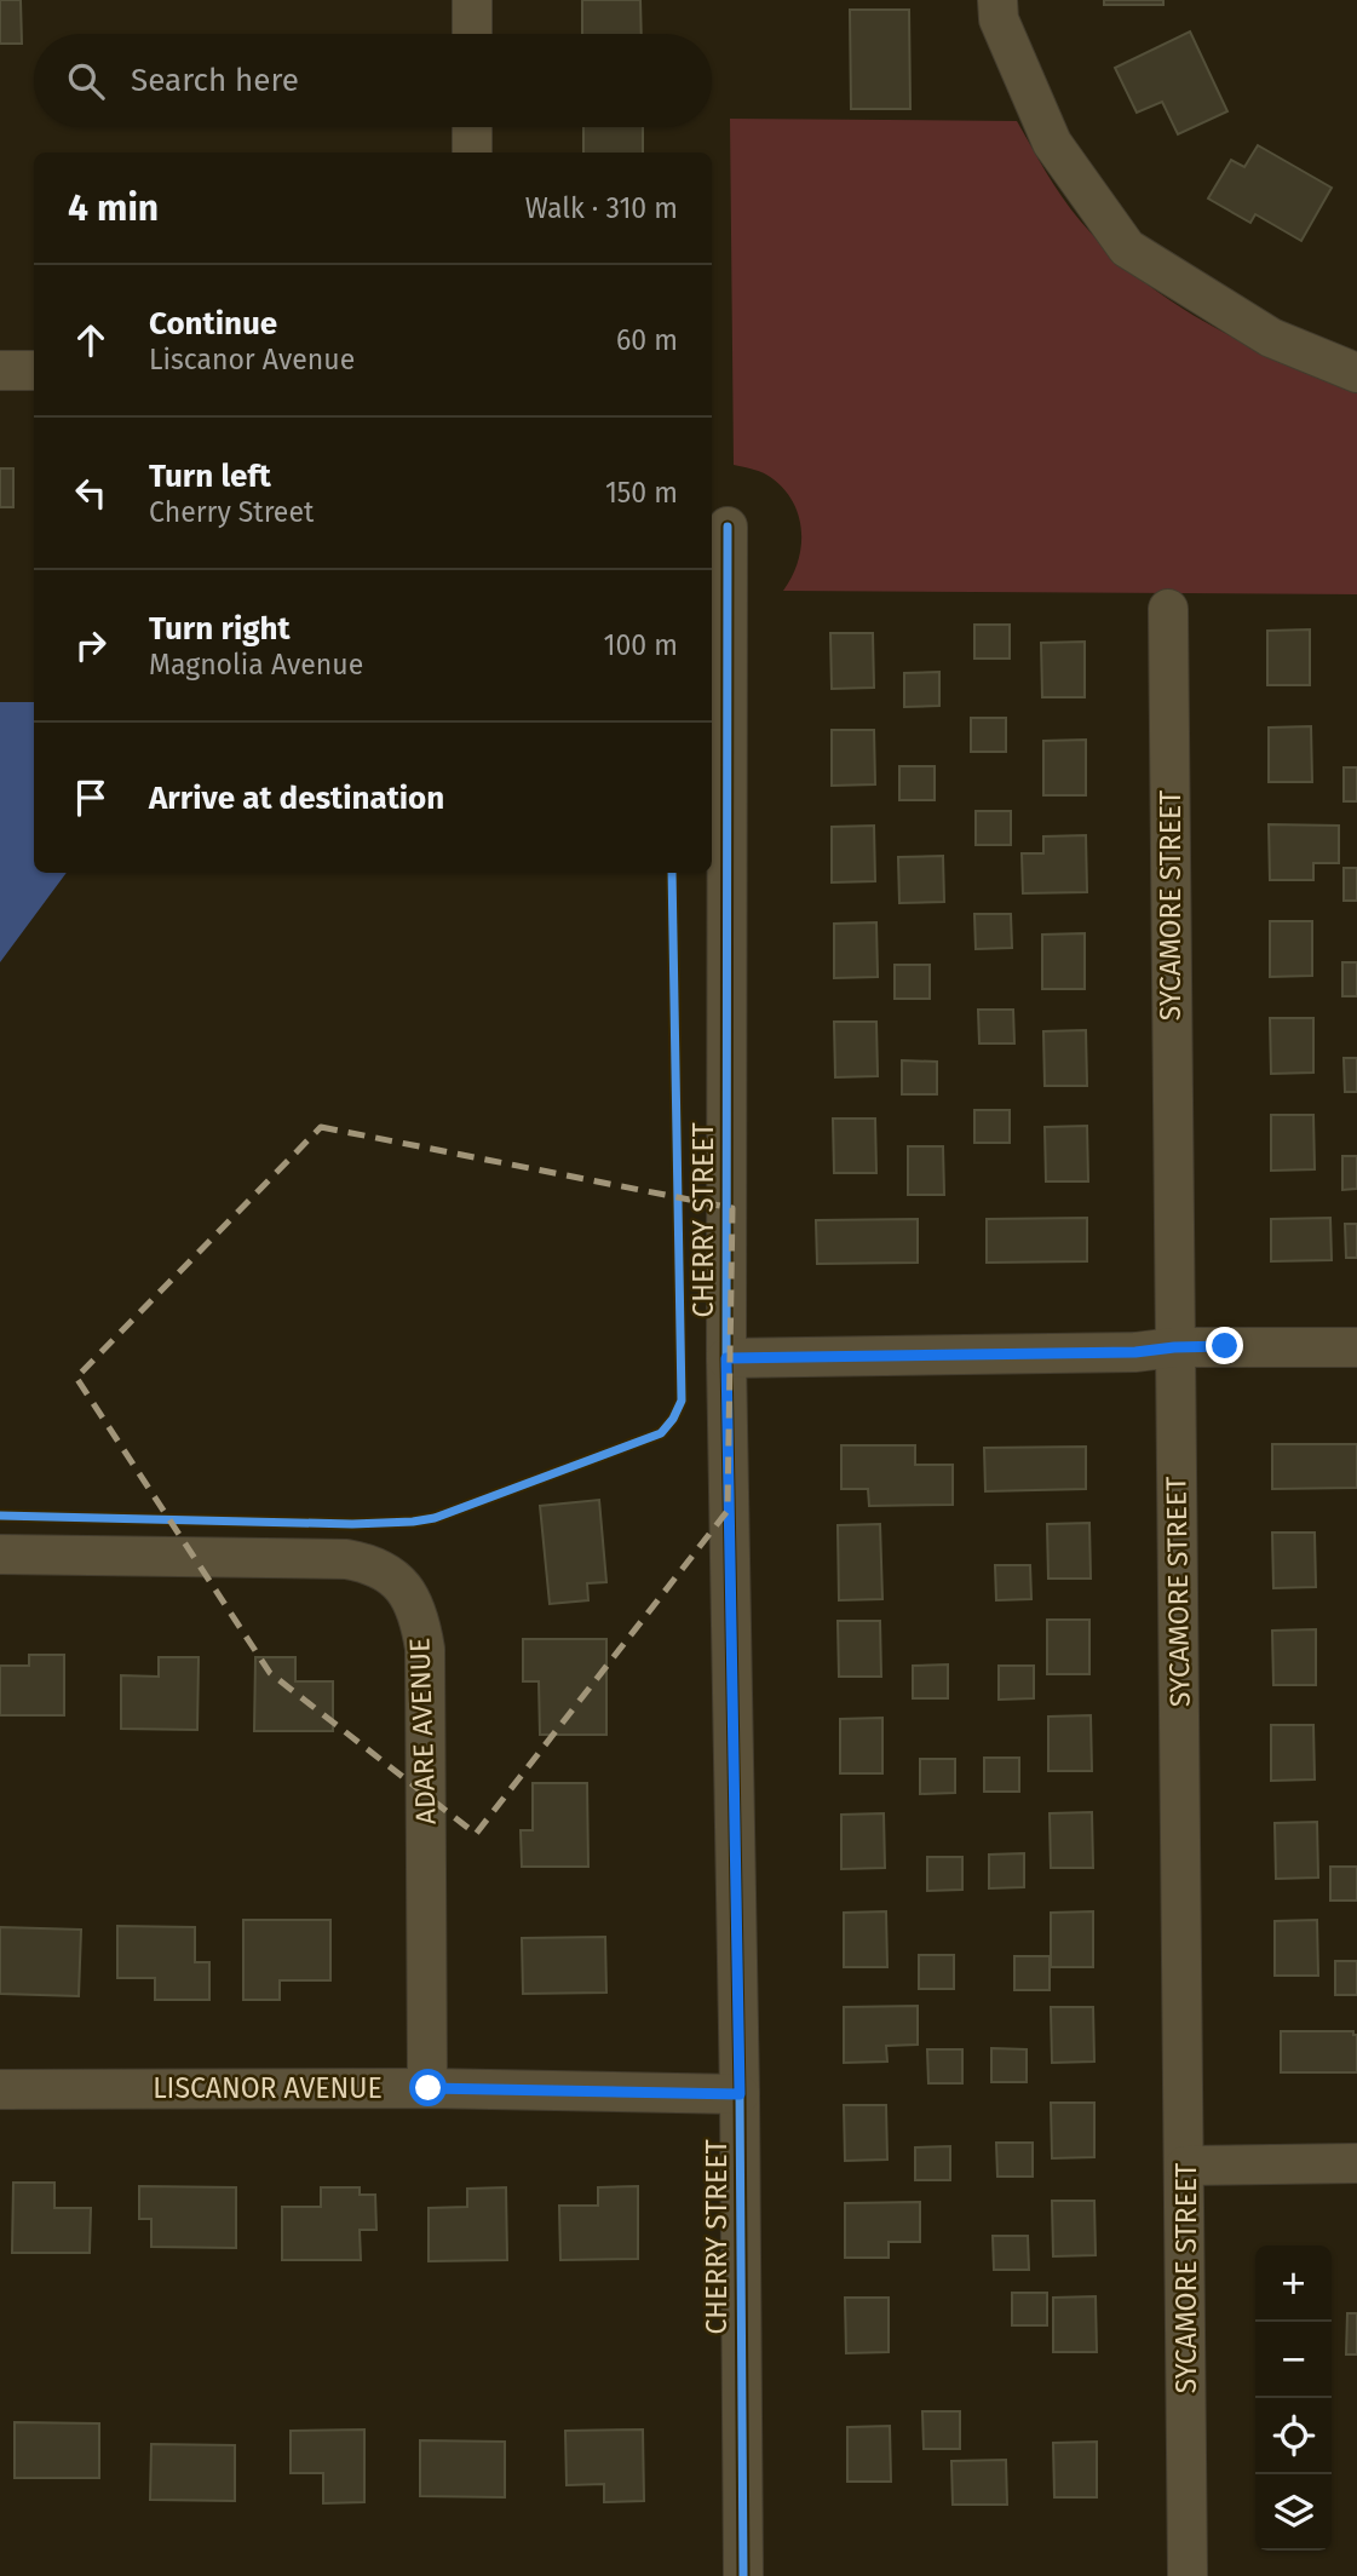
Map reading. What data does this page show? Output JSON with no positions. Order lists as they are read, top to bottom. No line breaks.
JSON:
{"streets":{"street":["SYCAMORE STREET","CHERRY STREET","ADARE AVENUE","LISCANOR AVENUE"]},"crossings":[["CHERRY STREET","LISCANOR AVENUE"],["ADARE AVENUE","LISCANOR AVENUE"]],"page":{"search":"Search here","heading":["4 min","Walk · 310 m"],"list":[["Continue","Liscanor Avenue","60 m"],["Turn left","Cherry Street","150 m"],["Turn right","Magnolia Avenue","100 m"],"Arrive at destination"],"map_buttons":["+","−"]}}
